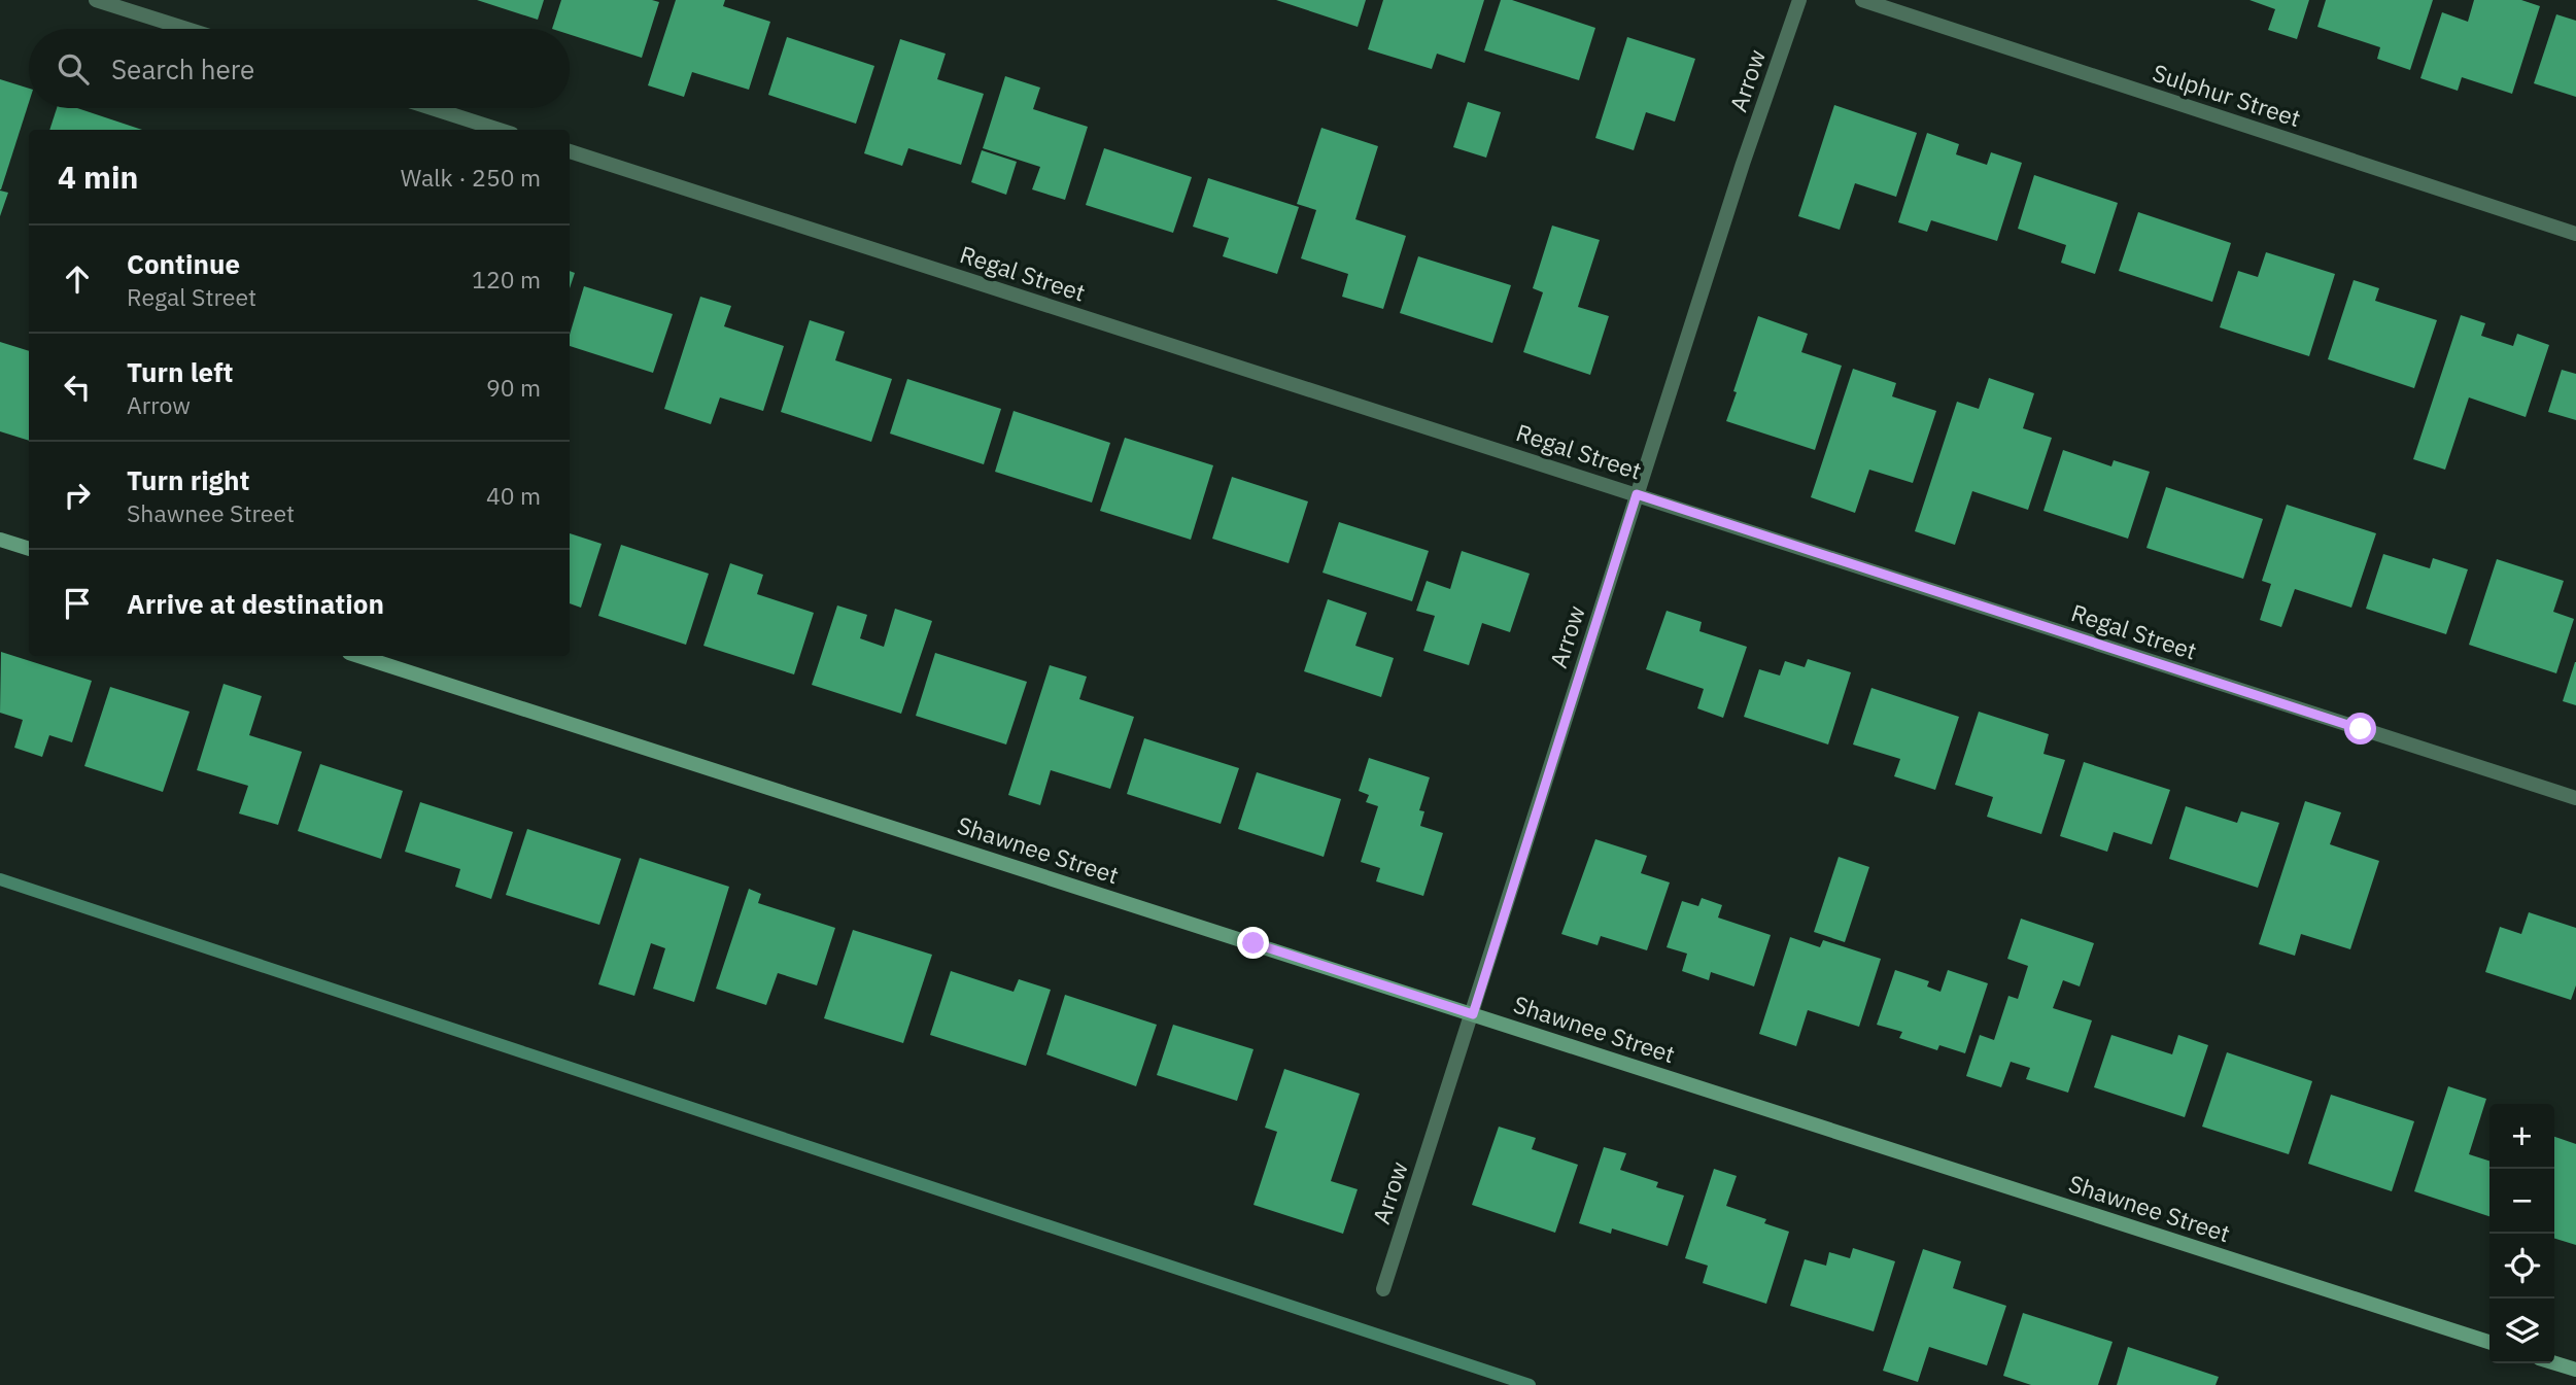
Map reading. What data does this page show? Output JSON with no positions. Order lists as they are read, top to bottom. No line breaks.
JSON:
{"streets":{"street":["Arrow","Sulphur Street","Regal Street","Shawnee Street"]},"crossings":[["Arrow","Regal Street"],["Arrow","Shawnee Street"]],"page":{"search":"Search here","heading":["4 min","Walk · 250 m"],"list":[["Continue","Regal Street","120 m"],["Turn left","Arrow","90 m"],["Turn right","Shawnee Street","40 m"],"Arrive at destination"],"map_buttons":["+","−"]}}
